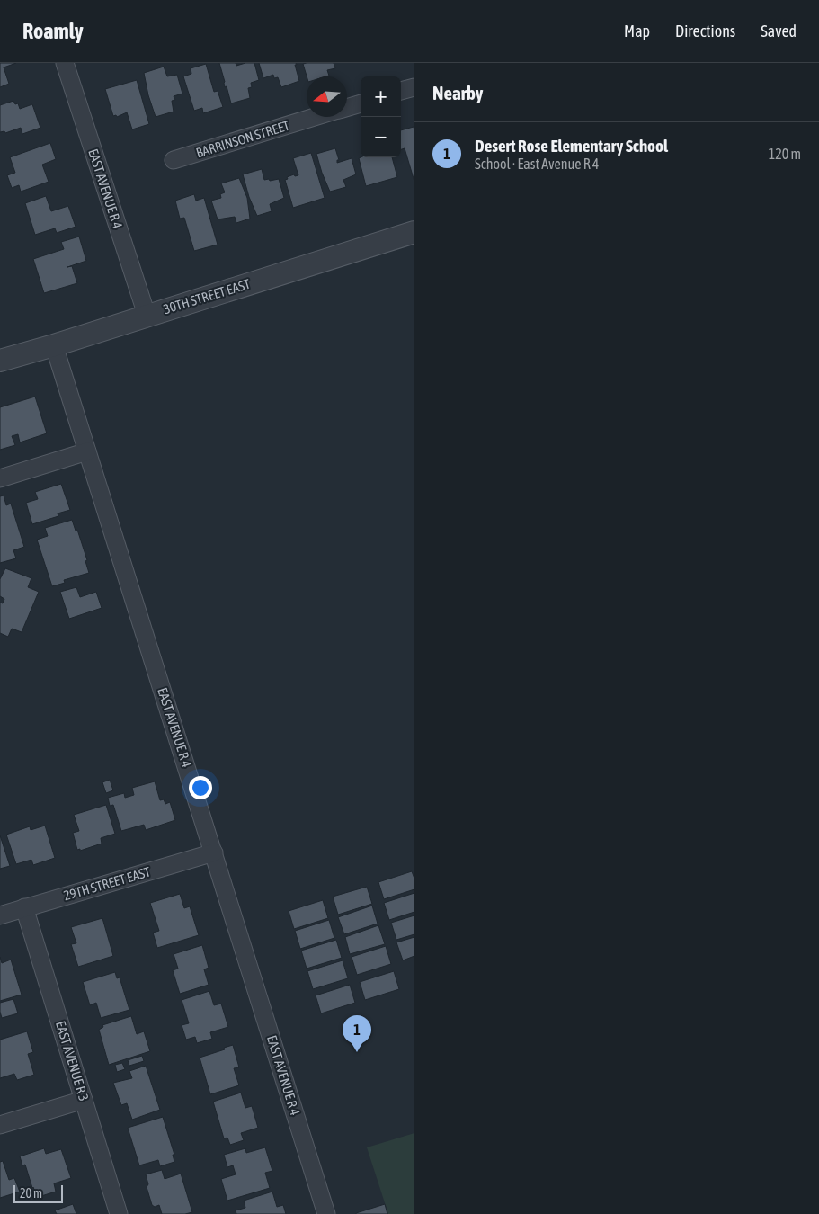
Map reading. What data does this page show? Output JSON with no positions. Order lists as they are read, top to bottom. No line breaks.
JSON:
{"streets":{"street":["BARRINSON STREET","EAST AVENUE R 4","30TH STREET EAST","29TH STREET EAST","EAST AVENUE R 3"]},"crossings":[["EAST AVENUE R 4","30TH STREET EAST"],["EAST AVENUE R 4","29TH STREET EAST"],["29TH STREET EAST","EAST AVENUE R 3"]],"scale_bar":"20 m","north":"left","page":{"header":"Roamly","nav":["Map","Directions","Saved"],"heading":"Nearby","map_buttons":["+","−"],"list":[{"mark":"1","name":"Desert Rose Elementary School","note":"School · East Avenue R 4","value":"120 m"}],"pins":"1","scale":"20 m"}}
